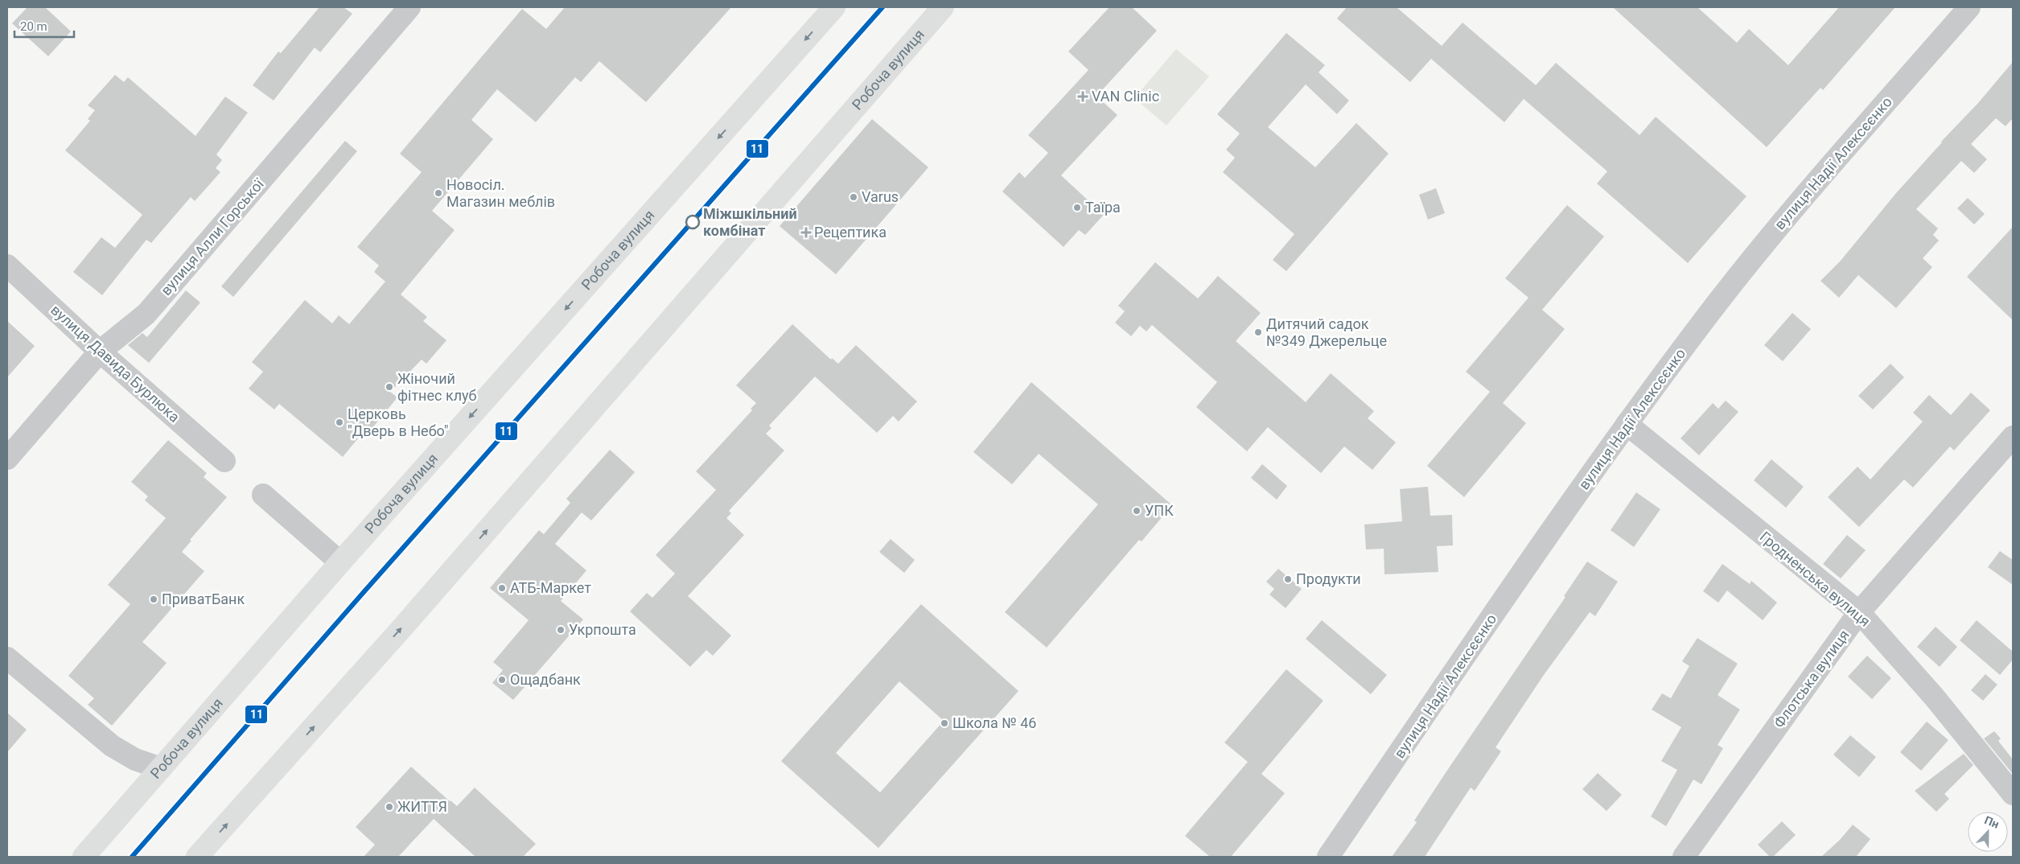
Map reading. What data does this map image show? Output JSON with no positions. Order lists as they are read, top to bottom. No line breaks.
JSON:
{"streets":{"main road":["Робоча вулиця"],"street":["вулиця Надії Алексєєнко","вулиця Алли Горської","вулиця Давида Бурлюка","Гродненська вулиця","Флотська вулиця"]},"crossings":[["вулиця Надії Алексєєнко","Гродненська вулиця"],["вулиця Алли Горської","вулиця Давида Бурлюка"],["Гродненська вулиця","Флотська вулиця"]],"places":{"health":["VAN Clinic","Рецептика"],"other":["Новосіл. Магазин меблів","Varus","Таїра","Міжшкільний комбінат","Дитячий садок №349 Джерельце","Жіночий фітнес клуб","Церковь \"Дверь в Небо\"","УПК","Продукти","АТБ-Маркет","ПриватБанк","Укрпошта","Ощадбанк","Школа № 46","ЖИТТЯ"]},"lines":["transit line 11"],"scale_bar":"20 m","north":"top"}
